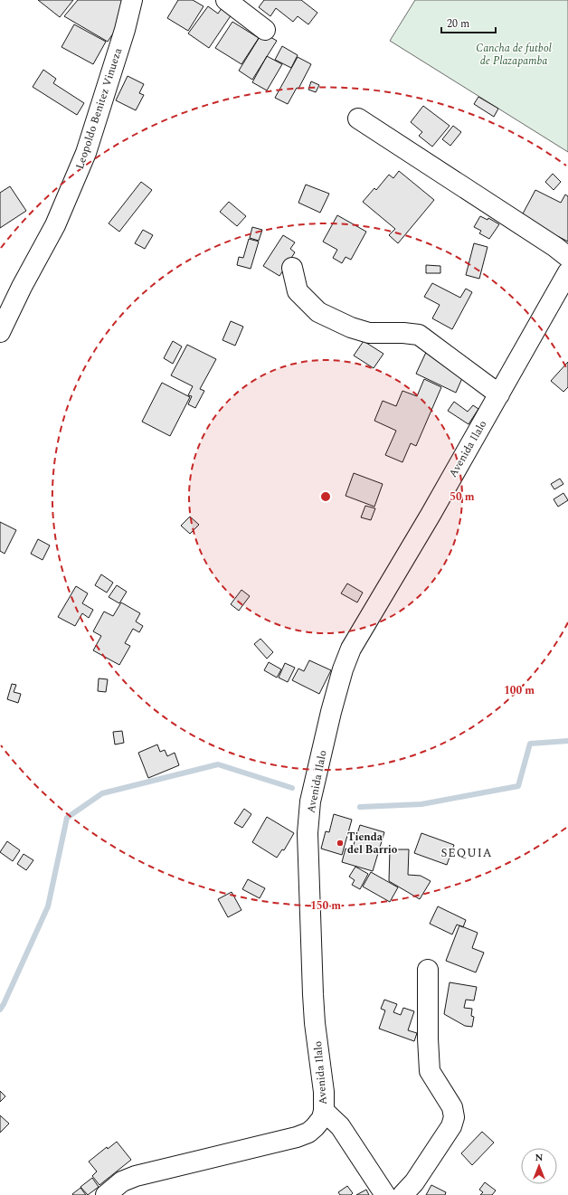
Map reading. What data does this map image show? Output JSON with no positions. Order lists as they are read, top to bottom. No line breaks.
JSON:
{"streets":{"street":["Leopoldo Benitez Vinueza","Avenida Ilalo"]},"districts":["SEQUIA"],"parks":["Cancha de futbol de Plazapamba"],"places":["Tienda del Barrio"],"scale_bar":"20 m","north":"top","rings":["50 m","100 m","150 m"]}
